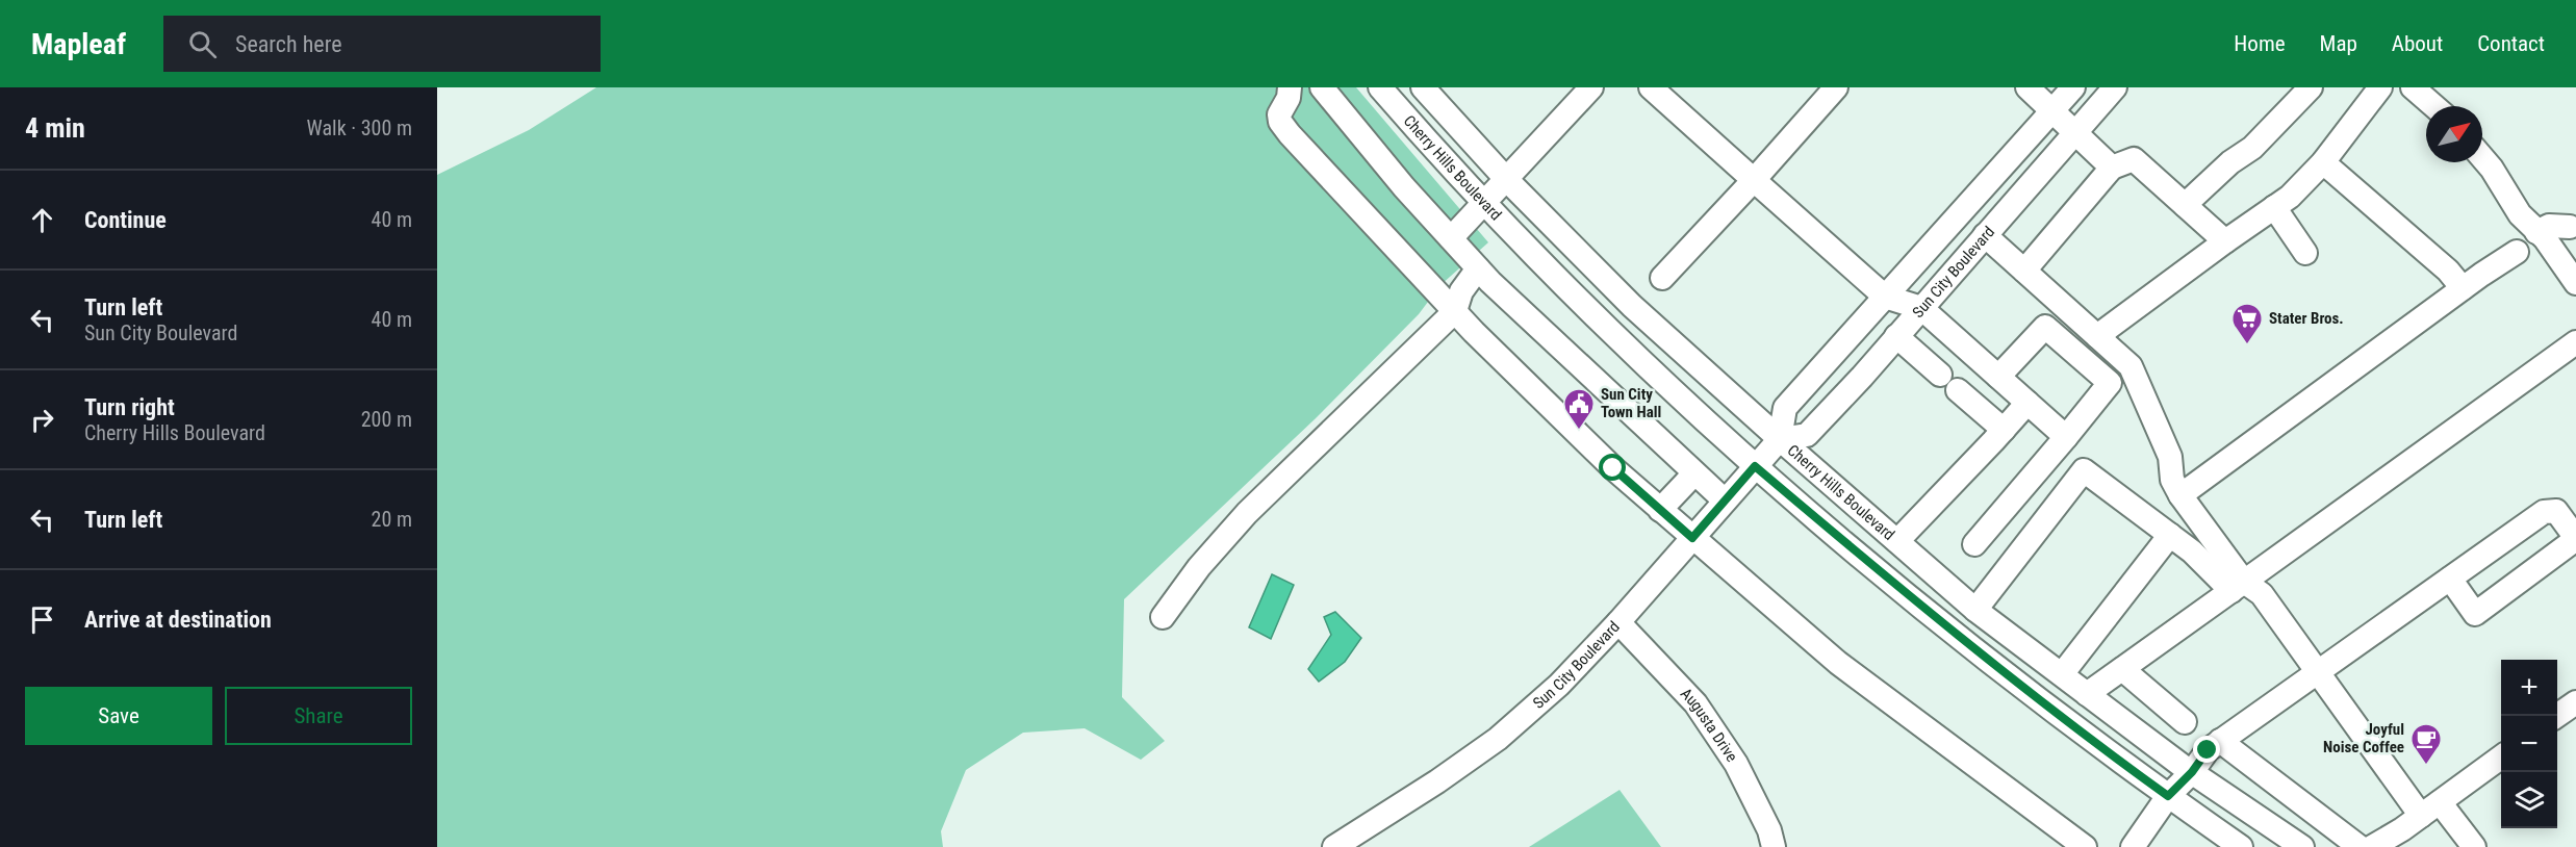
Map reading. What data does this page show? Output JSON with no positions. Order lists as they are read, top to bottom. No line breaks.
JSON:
{"streets":{"street":["Cherry Hills Boulevard","Sun City Boulevard","Augusta Drive"]},"crossings":[["Cherry Hills Boulevard","Sun City Boulevard"],["Sun City Boulevard","Augusta Drive"]],"places":{"supermarket":["Stater Bros."],"public building":["Sun City Town Hall"],"cafe":["Joyful Noise Coffee"]},"north":"top right","page":{"header":"Mapleaf","search":"Search here","nav":["Home","Map","About","Contact"],"heading":["4 min","Walk · 300 m"],"list":[["Continue","40 m"],["Turn left","Sun City Boulevard","40 m"],["Turn right","Cherry Hills Boulevard","200 m"],["Turn left","20 m"],"Arrive at destination"],"map_buttons":["+","−"],"buttons":["Save","Share"]}}
